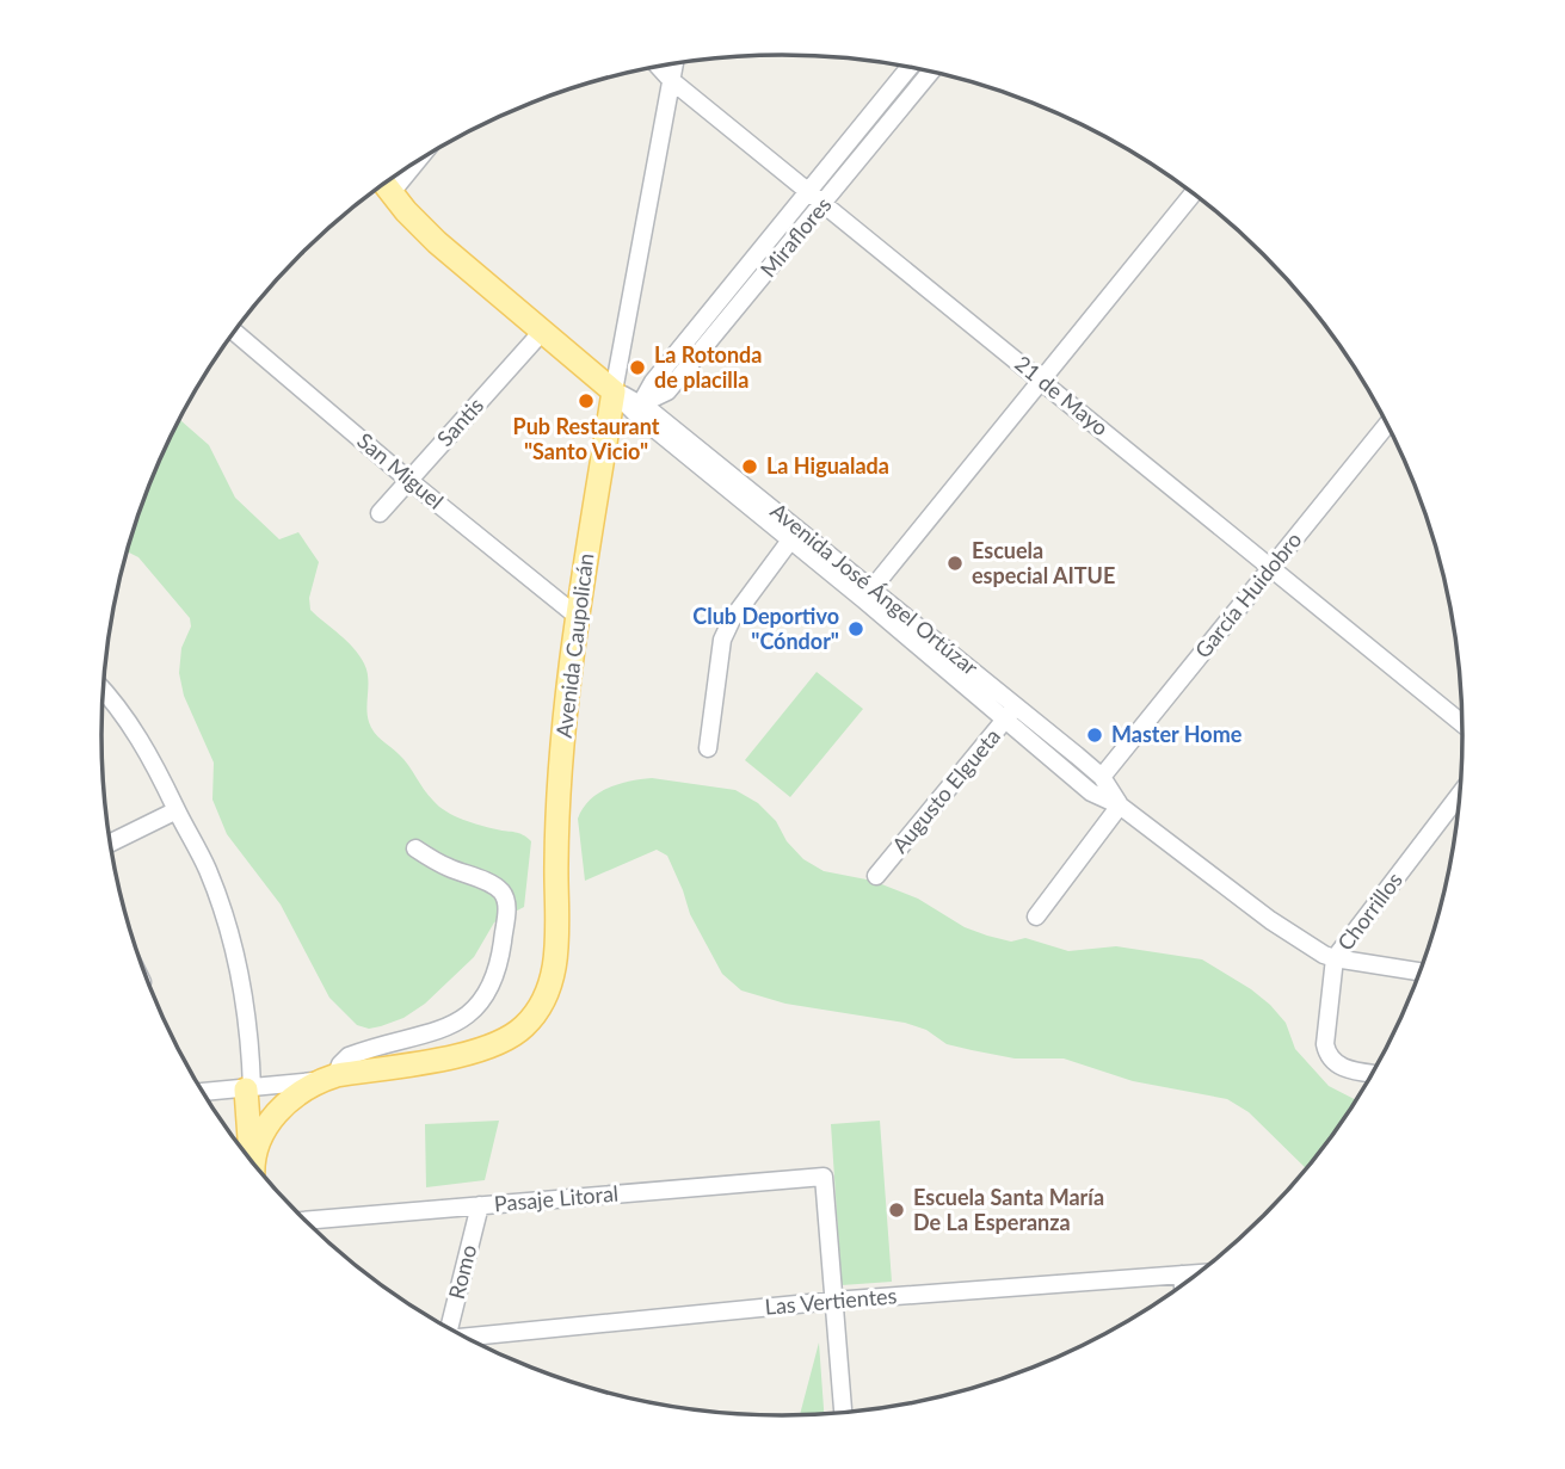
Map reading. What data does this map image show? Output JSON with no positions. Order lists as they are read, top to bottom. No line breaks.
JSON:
{"streets":{"main road":["Avenida José Ángel Ortúzar","Avenida Caupolicán"],"street":["Miraflores","21 de Mayo","Santis","San Miguel","García Huidobro","Augusto Elgueta","Chorrillos","Pasaje Litoral","Romo","Las Vertientes"]},"crossings":[["Miraflores","21 de Mayo"],["Miraflores","Avenida José Ángel Ortúzar"],["21 de Mayo","García Huidobro"],["21 de Mayo","Avenida Caupolicán"],["Santis","San Miguel"],["Santis","Avenida José Ángel Ortúzar"],["San Miguel","Avenida Caupolicán"],["Avenida José Ángel Ortúzar","García Huidobro"],["Avenida José Ángel Ortúzar","Avenida Caupolicán"],["Avenida José Ángel Ortúzar","Augusto Elgueta"],["Avenida José Ángel Ortúzar","Chorrillos"],["Pasaje Litoral","Romo"],["Pasaje Litoral","Las Vertientes"]],"places":["La Rotonda de placilla","Pub Restaurant \"Santo Vicio\"","La Higualada","Escuela especial AITUE","Club Deportivo \"Cóndor\"","Master Home","Escuela Santa María De La Esperanza"]}
